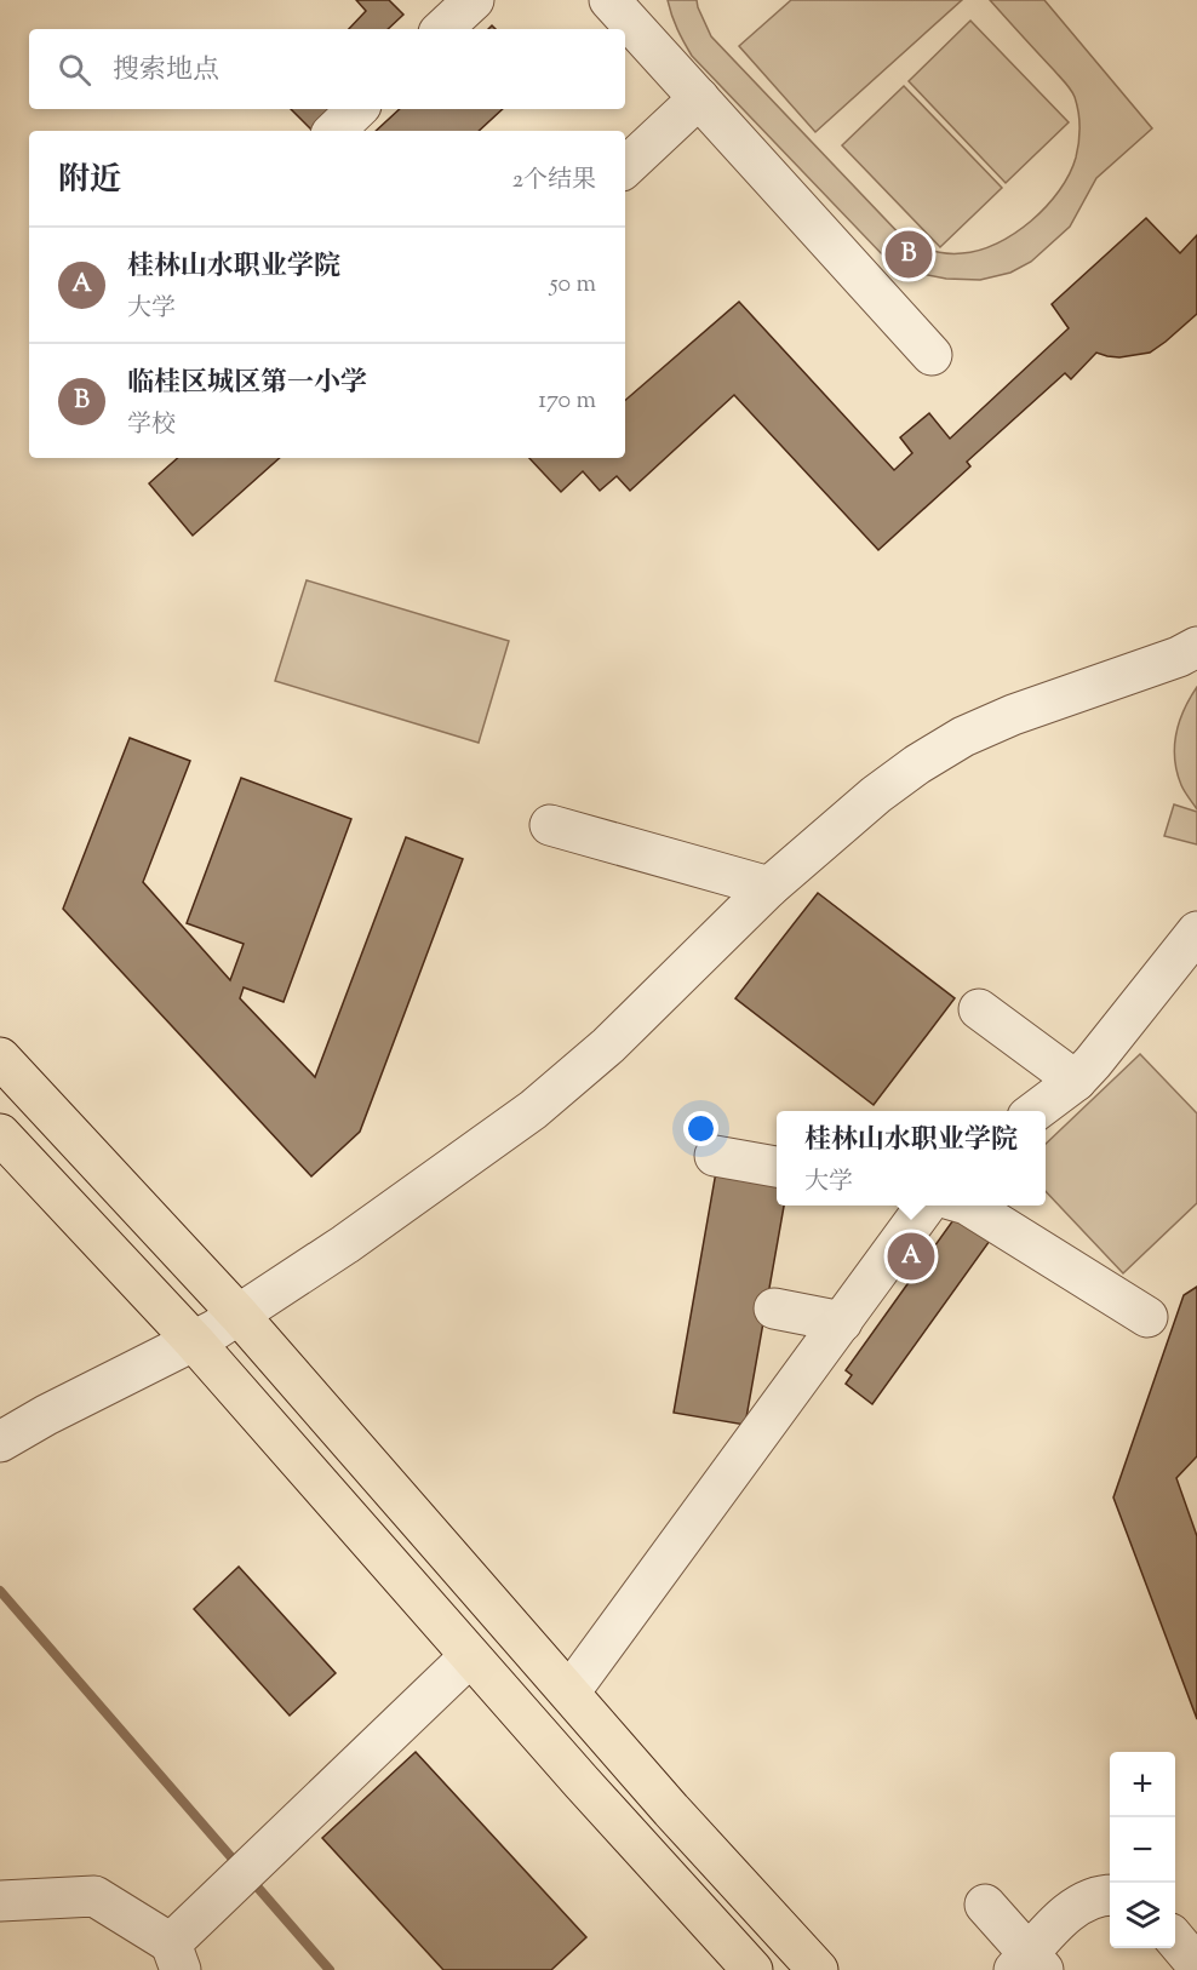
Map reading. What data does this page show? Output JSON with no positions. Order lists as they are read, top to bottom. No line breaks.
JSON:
{"page":{"search":"搜索地点","heading":["附近","2个结果"],"list":[{"mark":"A","name":"桂林山水职业学院","note":"大学","value":"50 m"},{"mark":"B","name":"临桂区城区第一小学","note":"学校","value":"170 m"}],"pins":["B","A"],"popup":["桂林山水职业学院","大学"],"map_buttons":["+","−"]}}
